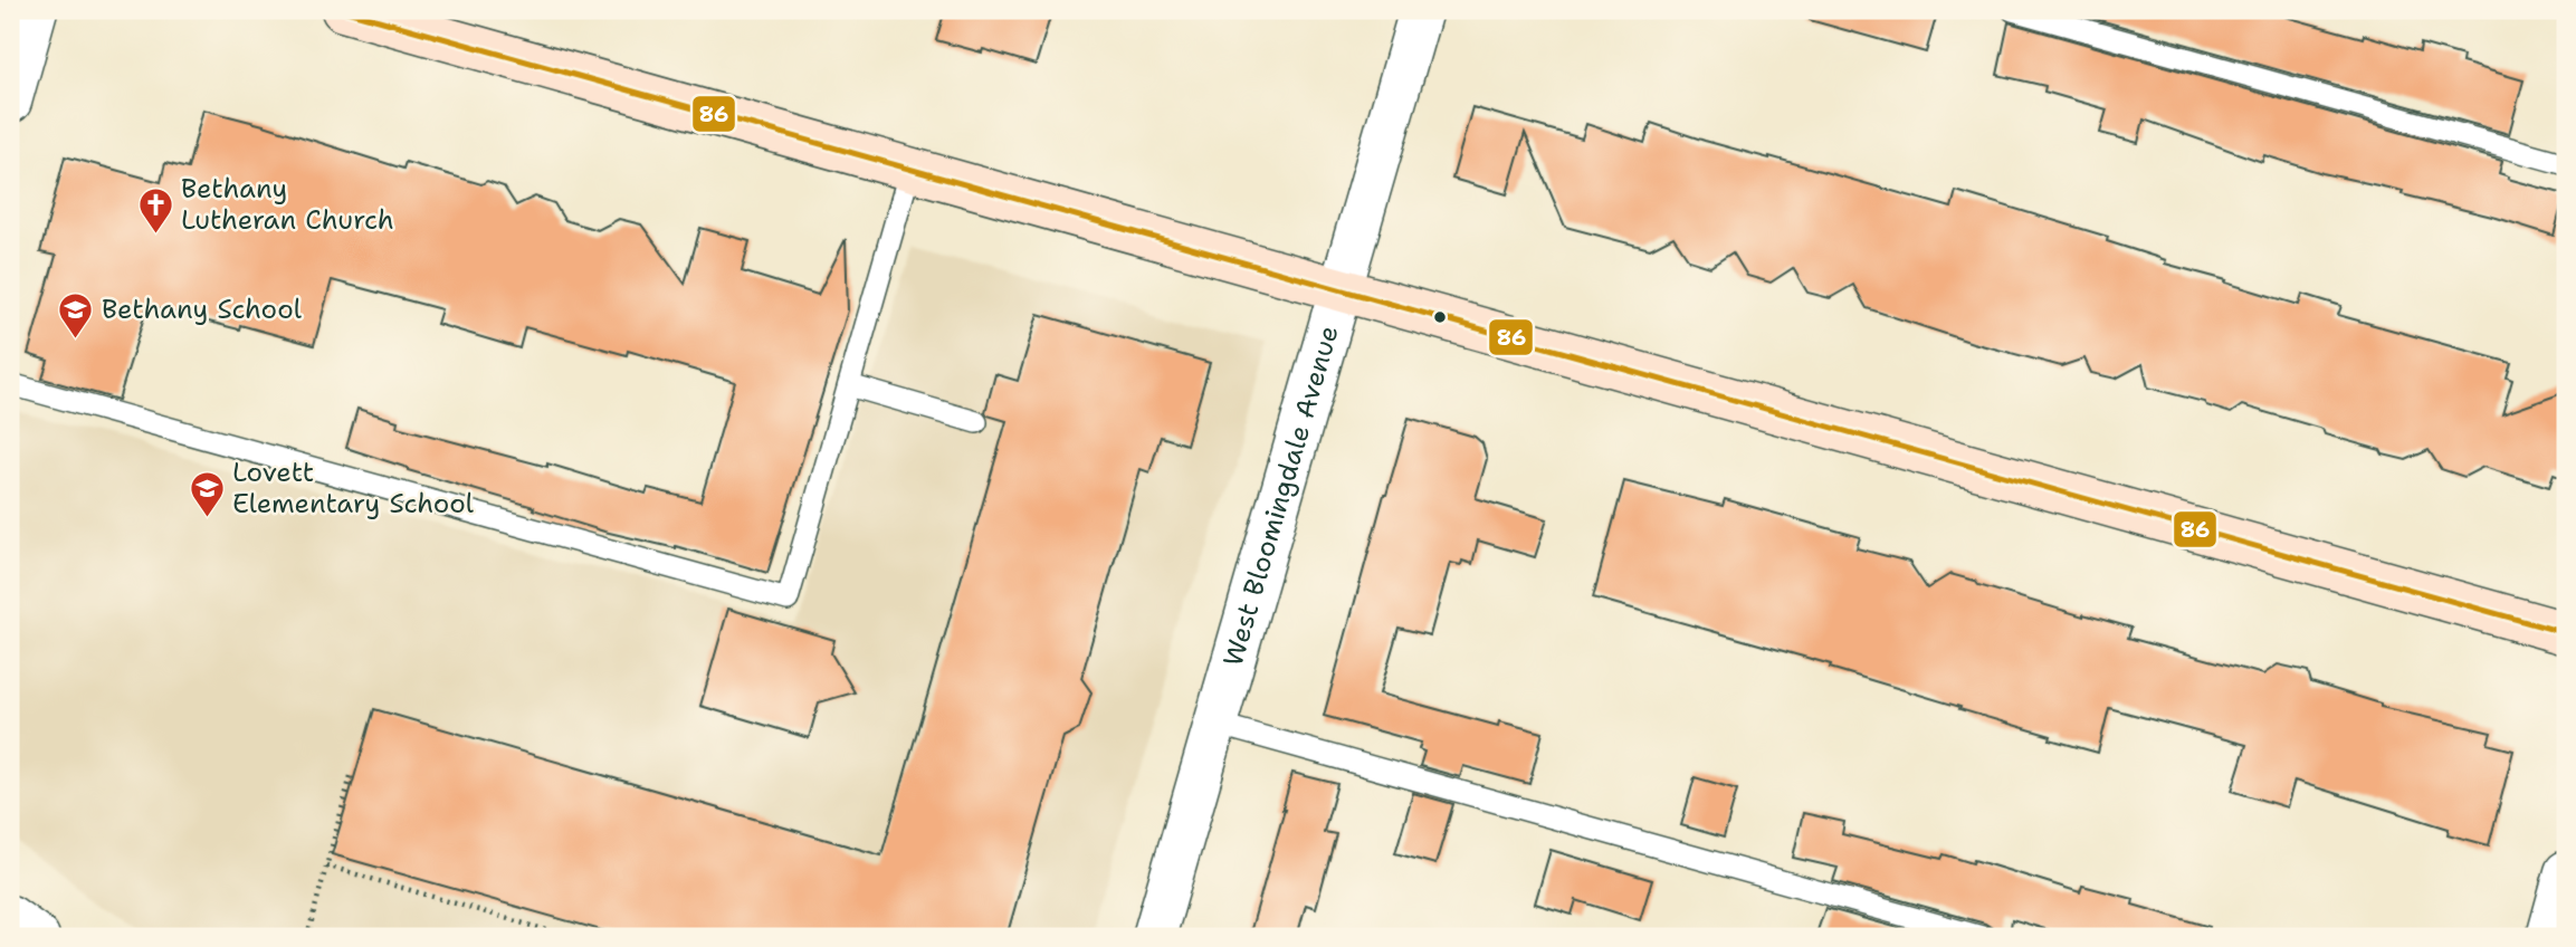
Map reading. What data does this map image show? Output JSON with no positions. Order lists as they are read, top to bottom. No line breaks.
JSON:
{"streets":{"street":["West Bloomingdale Avenue"]},"places":{"church":["Bethany Lutheran Church"],"school or university":["Bethany School","Lovett Elementary School"]},"lines":["transit line 86"]}
